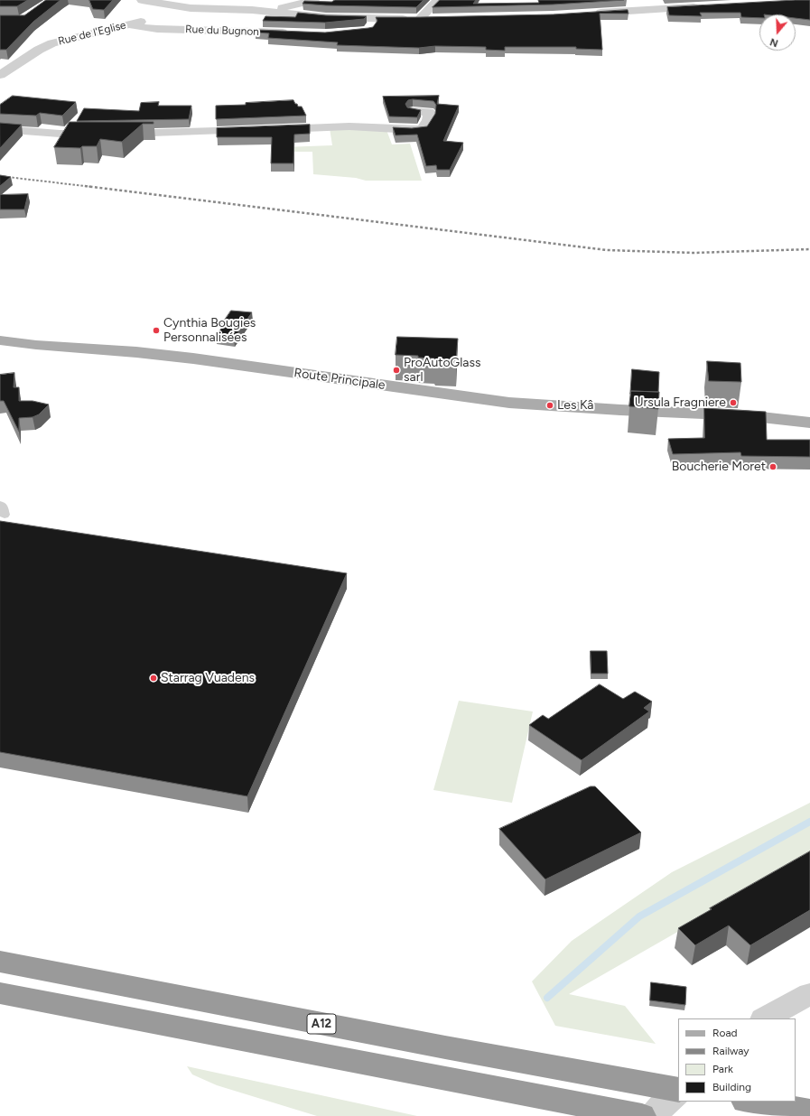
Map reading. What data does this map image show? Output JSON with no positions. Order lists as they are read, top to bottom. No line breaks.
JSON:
{"streets":{"highway":["A12"],"main road":["Route Principale"],"street":["Rue du Bugnon","Rue de l'Eglise"]},"crossings":[["Rue du Bugnon","Rue de l'Eglise"]],"places":["Cynthia Bougies Personnalisées","ProAutoGlass sarl","Ursula Fragniere","Les Kâ","Boucherie Moret","Starrag Vuadens"],"legend":["Road","Railway","Park","Building"],"north":"bottom"}
